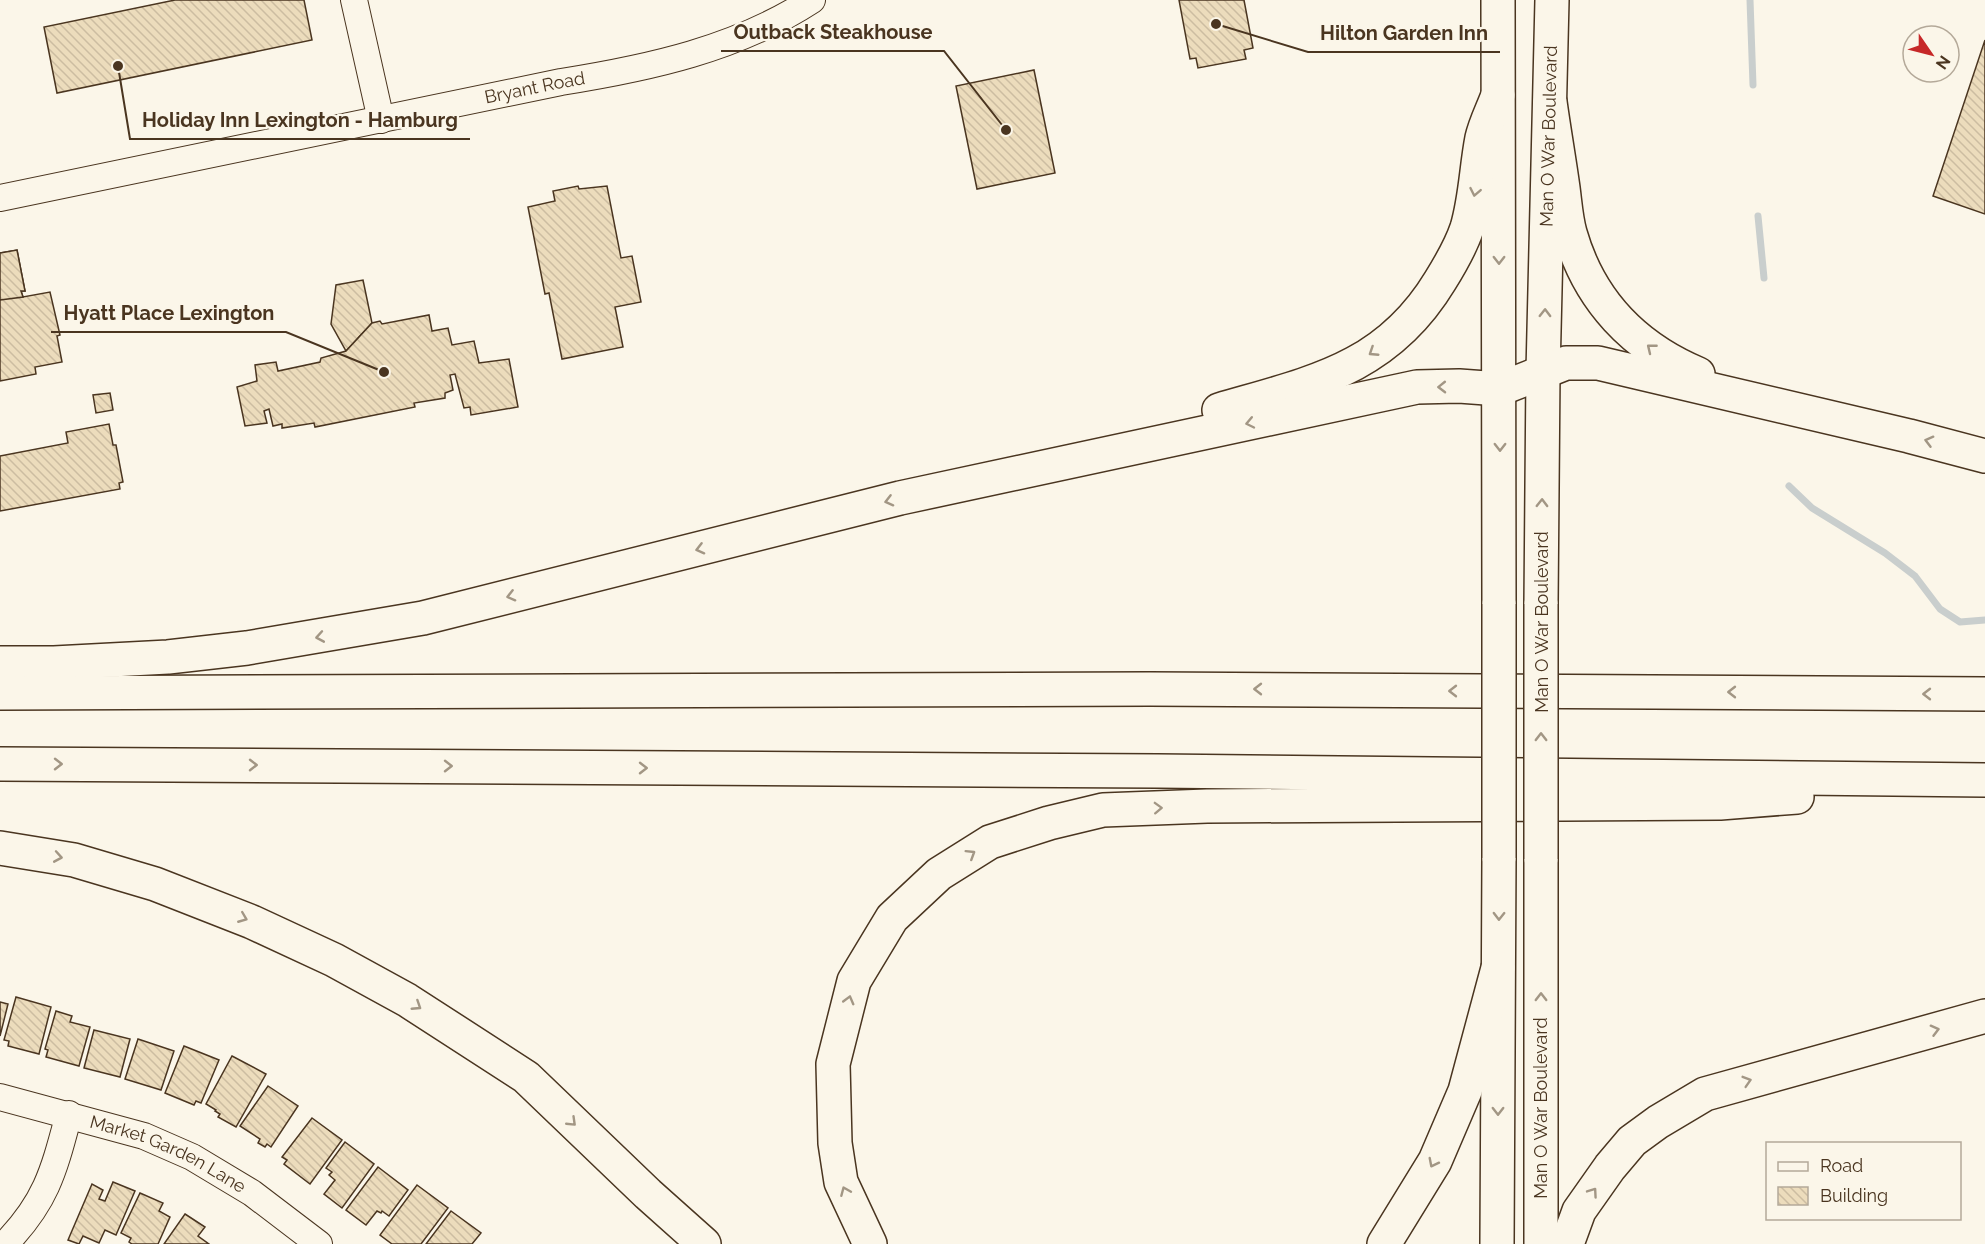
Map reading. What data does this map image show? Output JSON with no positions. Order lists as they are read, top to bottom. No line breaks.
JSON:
{"streets":{"main road":["Man O War Boulevard"],"street":["Bryant Road","Market Garden Lane"]},"places":["Hilton Garden Inn","Holiday Inn Lexington - Hamburg","Outback Steakhouse","Hyatt Place Lexington"],"legend":["Road","Building"],"north":"bottom right"}
